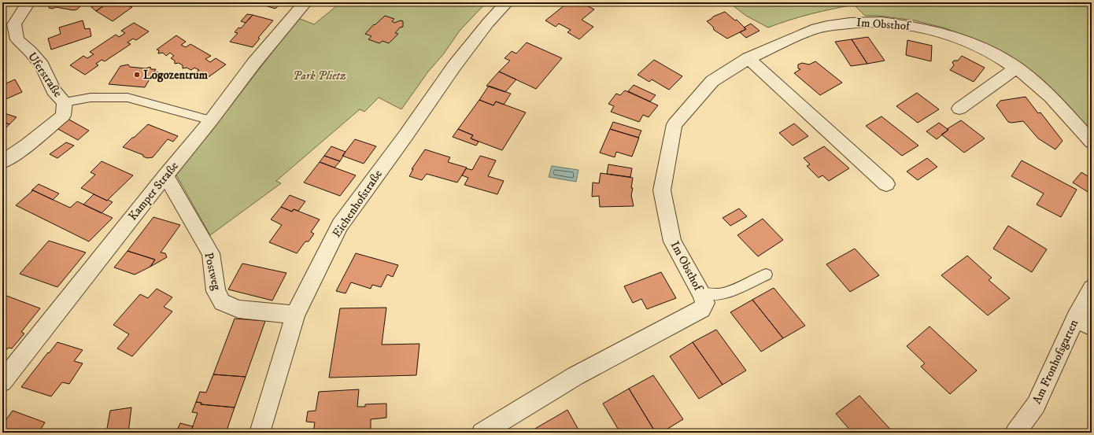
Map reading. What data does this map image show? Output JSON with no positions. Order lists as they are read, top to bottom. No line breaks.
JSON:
{"streets":{"street":["Im Obsthof","Uferstraße","Kamper Straße","Eichenhofstraße","Postweg","Am Fronhofsgarten"]},"crossings":[["Kamper Straße","Postweg"],["Eichenhofstraße","Postweg"]],"parks":["Park Plietz"],"places":["Logozentrum"]}
